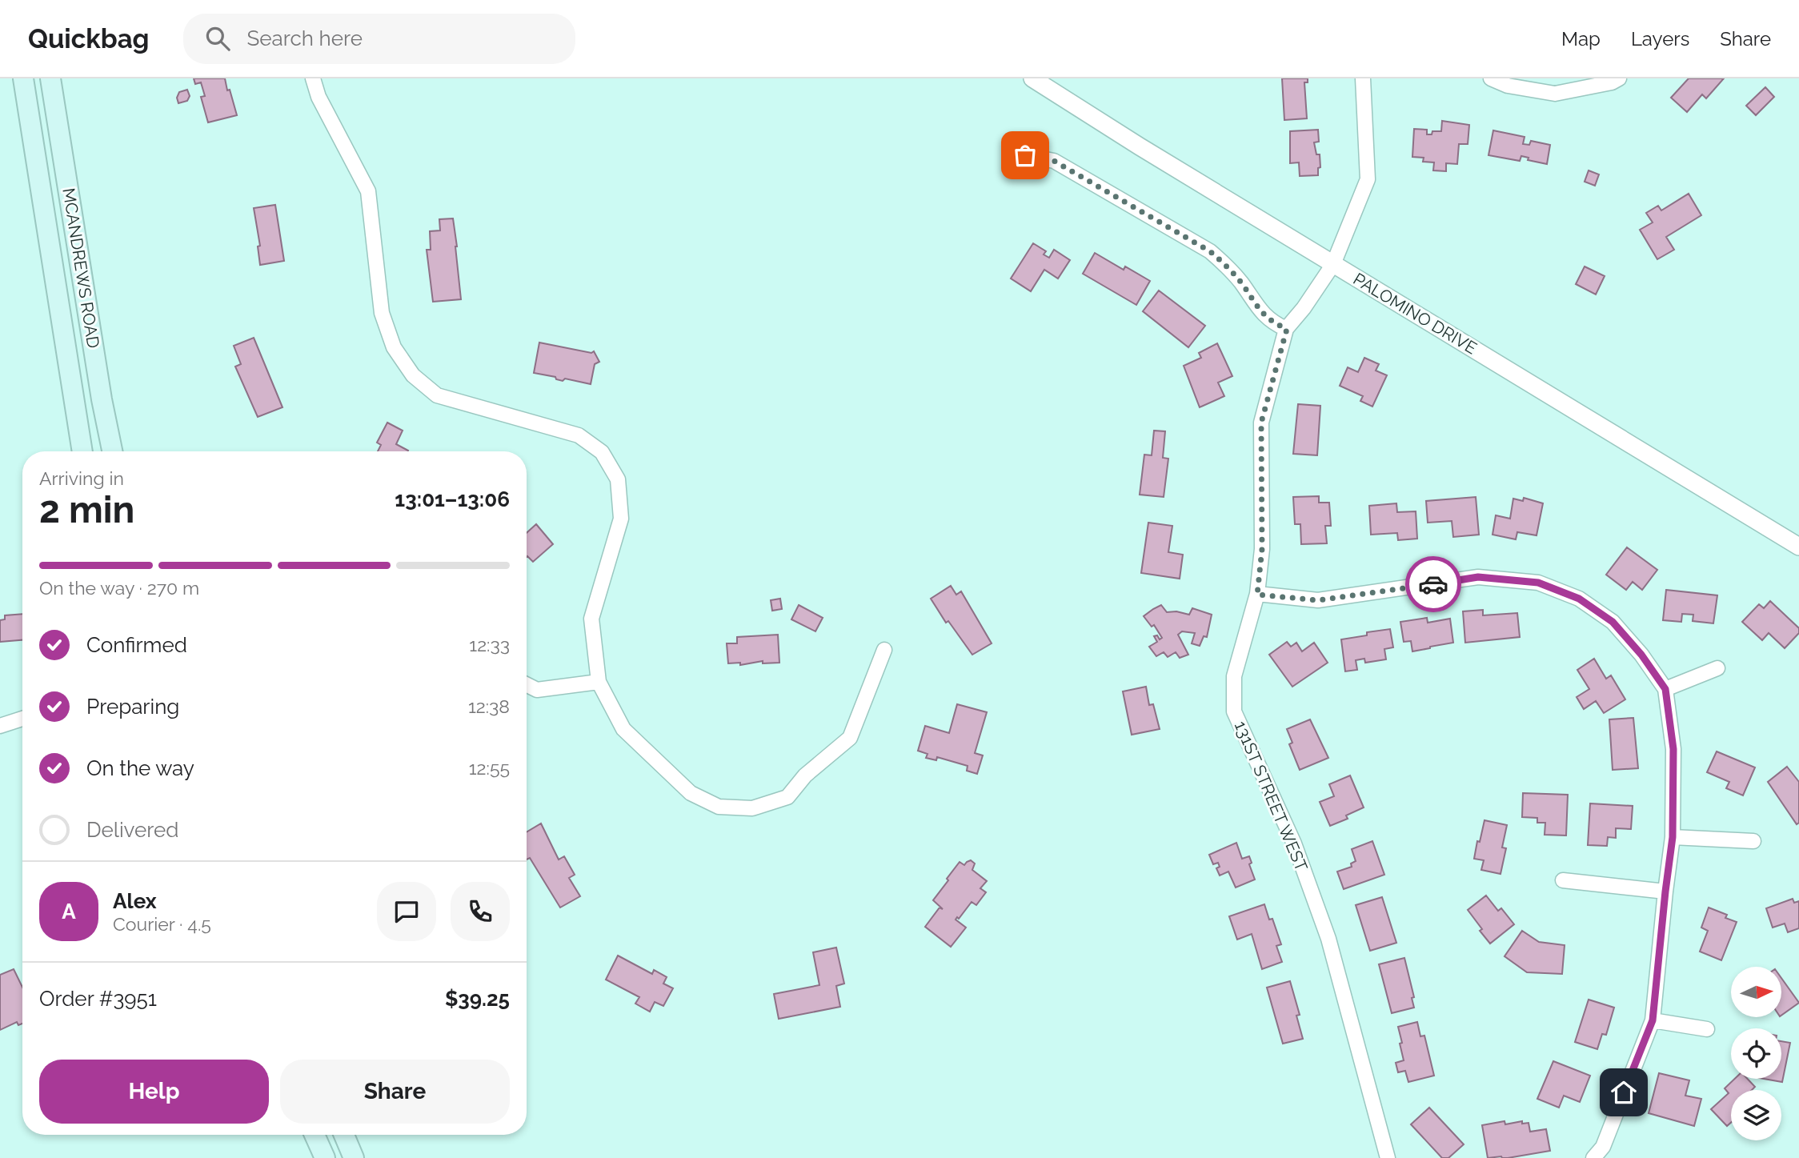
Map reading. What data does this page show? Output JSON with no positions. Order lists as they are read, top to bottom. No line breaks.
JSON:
{"streets":{"main road":["MCANDREWS ROAD"],"street":["PALOMINO DRIVE","131ST STREET WEST"]},"crossings":[["PALOMINO DRIVE","131ST STREET WEST"]],"north":"right","page":{"header":"Quickbag","search":"Search here","nav":["Map","Layers","Share"],"heading":["2 min","Arriving in","13:01–13:06"],"panel":["Alex","Courier · 4.5","Order #3951","$39.25"],"bar":"On the way · 270 m","list":[["Confirmed","12:33"],["Preparing","12:38"],["On the way","12:55"],"Delivered"],"round":"A","buttons":["Help","Share"]}}
